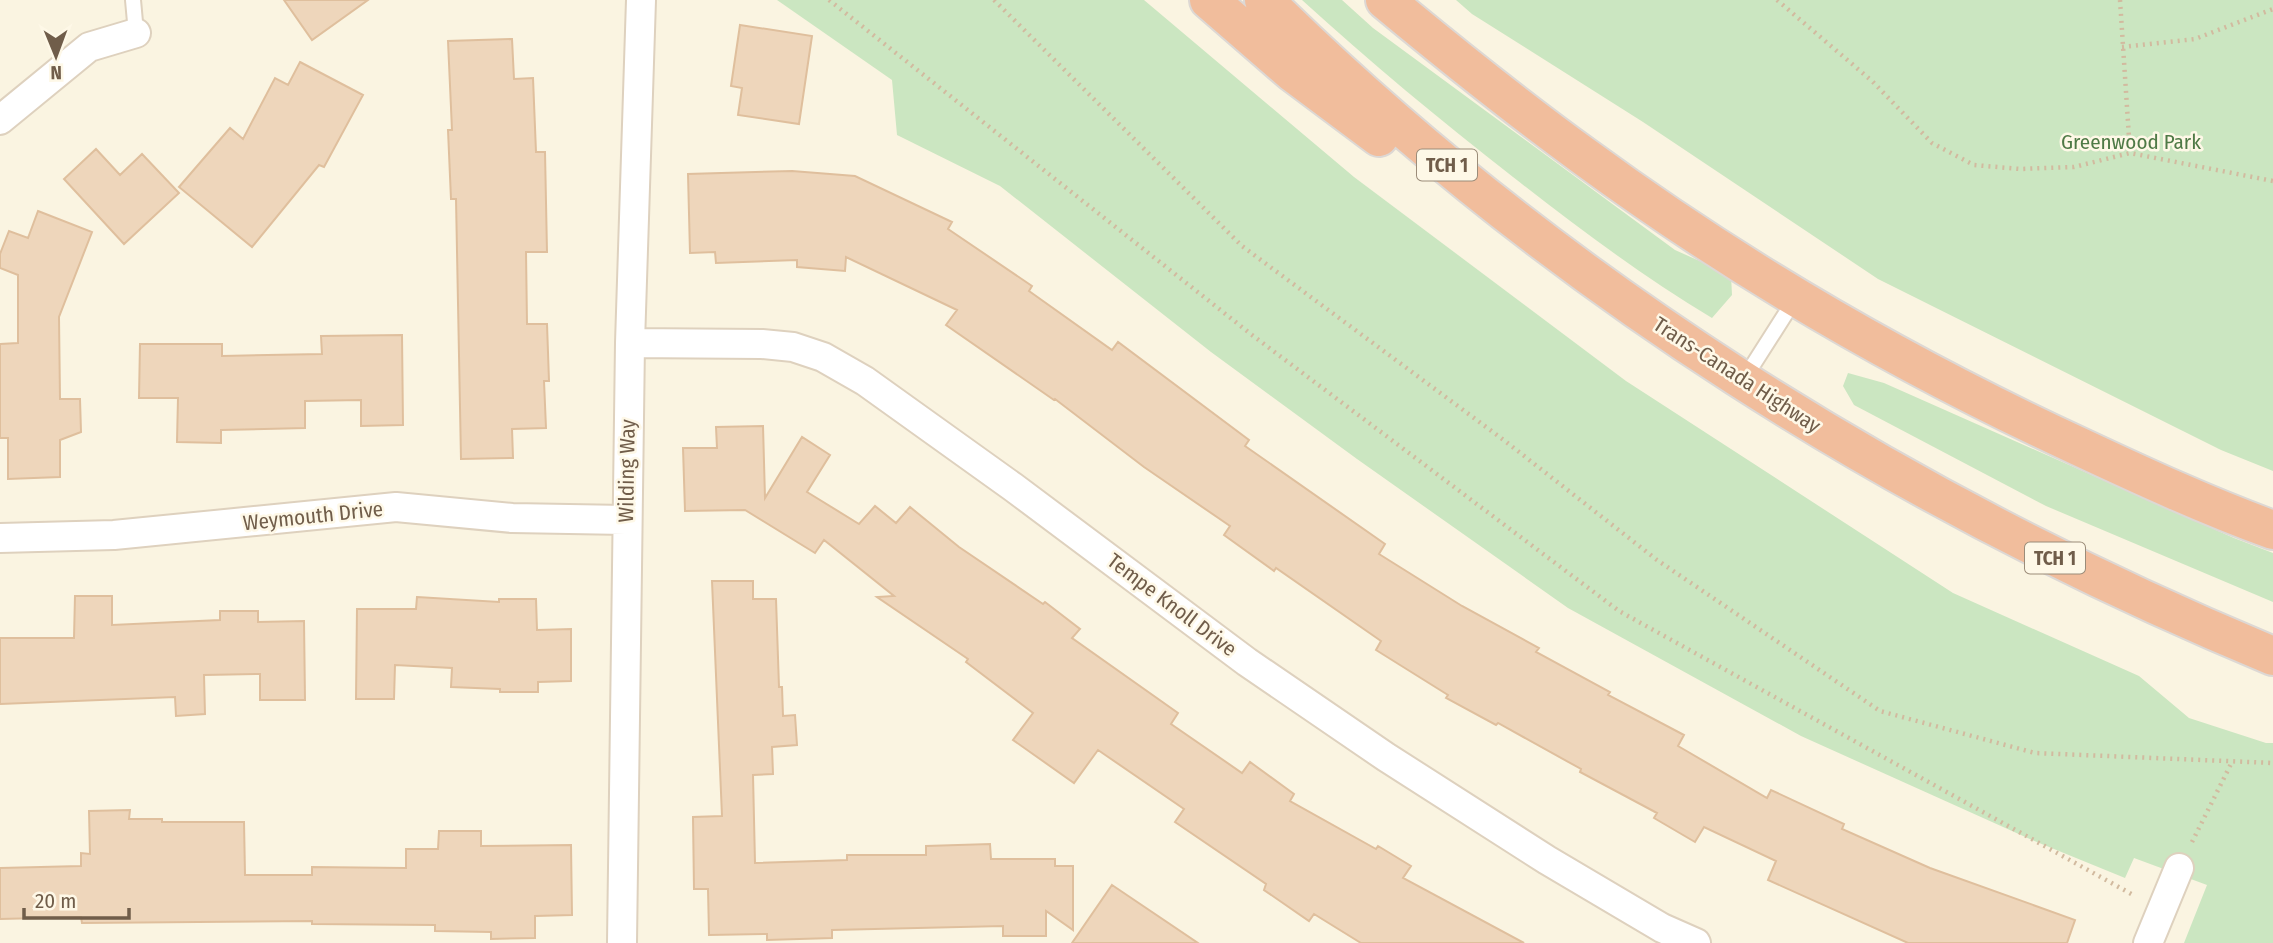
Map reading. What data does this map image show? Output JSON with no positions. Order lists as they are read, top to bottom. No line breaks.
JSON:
{"streets":{"highway":["TCH 1","Trans-Canada Highway"],"street":["Wilding Way","Weymouth Drive","Tempe Knoll Drive"]},"crossings":[["Wilding Way","Weymouth Drive"],["Wilding Way","Tempe Knoll Drive"]],"parks":["Greenwood Park"],"scale_bar":"20 m","north":"bottom"}
